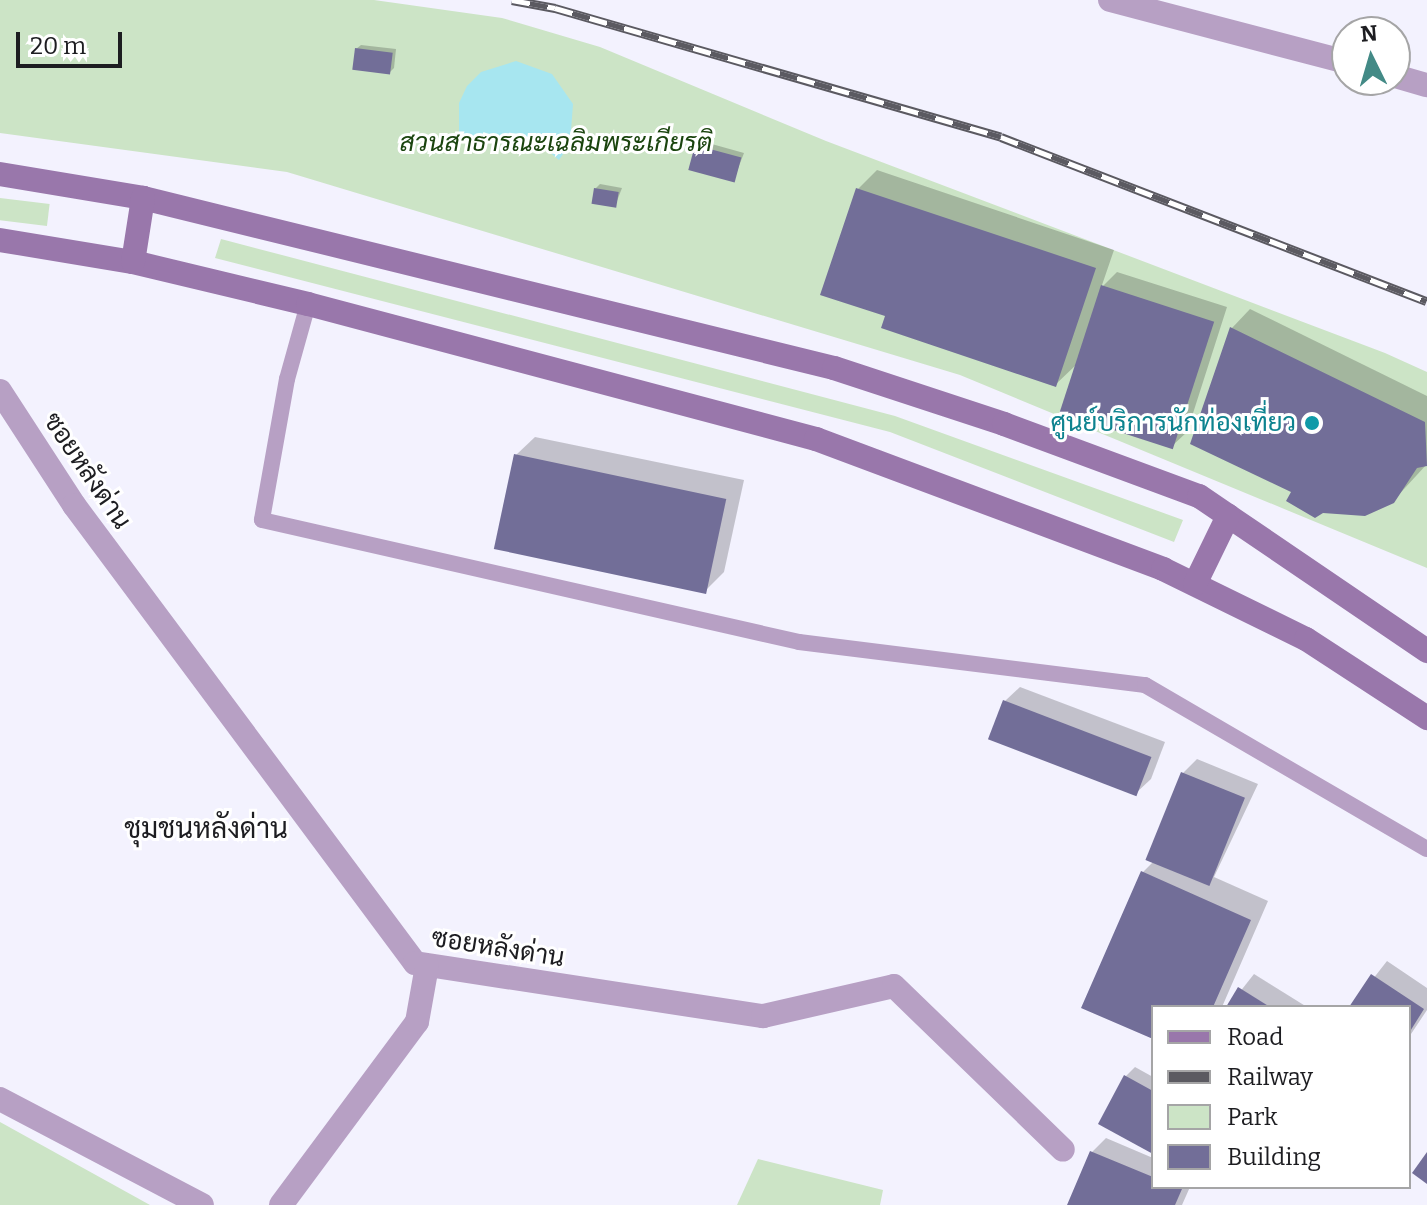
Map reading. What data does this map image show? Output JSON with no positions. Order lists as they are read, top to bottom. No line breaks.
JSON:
{"streets":{"street":["ซอยหลังด่าน"]},"districts":["ชุมชนหลังด่าน"],"parks":["สวนสาธารณะเฉลิมพระเกียรติ"],"places":["ศูนย์บริการนักท่องเที่ยว"],"legend":["Road","Railway","Park","Building"],"scale_bar":"20 m","north":"top"}
